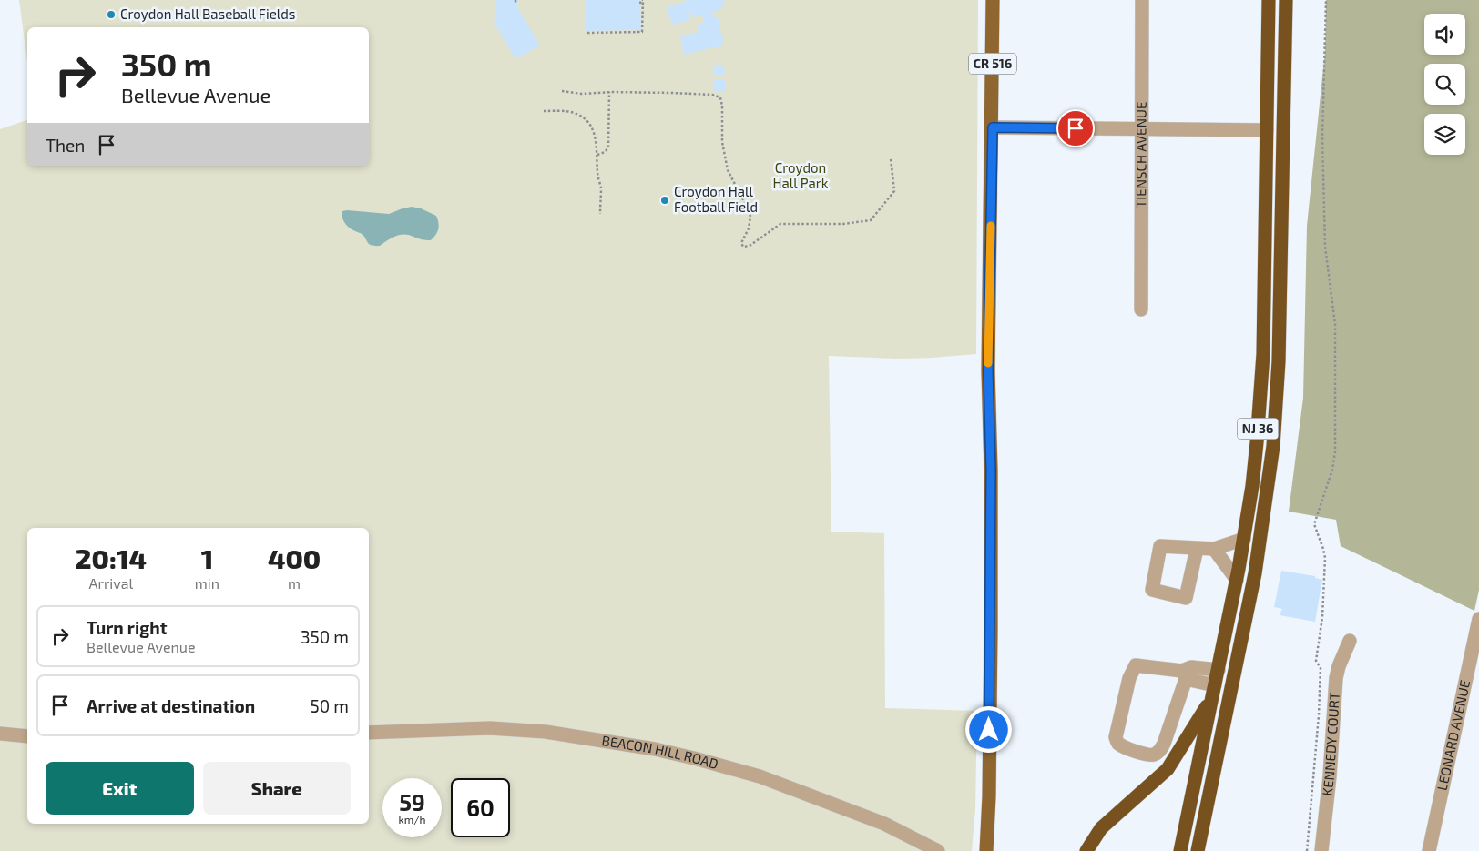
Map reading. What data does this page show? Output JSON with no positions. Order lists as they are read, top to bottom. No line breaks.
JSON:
{"streets":{"highway":["NJ 36"],"main road":["CR 516"],"street":["TIENSCH AVENUE","LEONARD AVENUE","KENNEDY COURT","BEACON HILL ROAD"]},"parks":["Croydon Hall Park"],"places":["Croydon Hall Baseball Fields","Croydon Hall Football Field"],"page":{"turn":["350 m","Bellevue Avenue"],"then":"Then","eta":["20:14","Arrival","1","min","400","m"],"list":[{"name":"Turn right","note":"Bellevue Avenue","value":"350 m"},{"name":"Arrive at destination","value":"50 m"}],"buttons":["Exit","Share"],"speed":"59 km/h","limit":"60"}}
